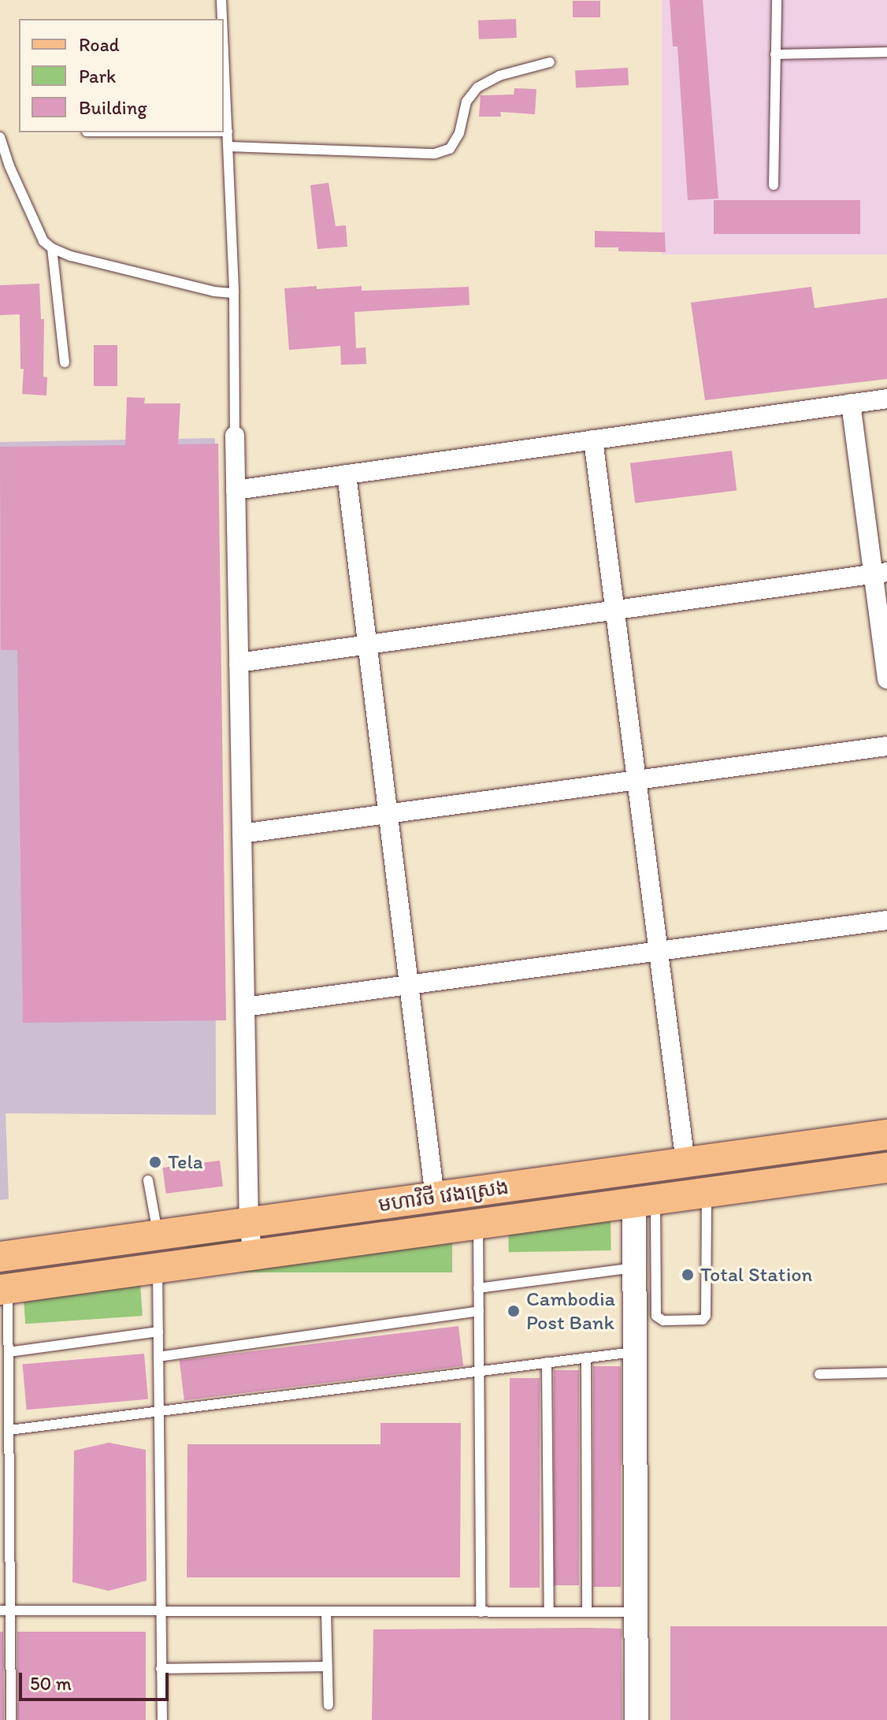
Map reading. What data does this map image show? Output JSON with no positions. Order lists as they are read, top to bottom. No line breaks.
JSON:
{"streets":{"main road":["មហាវិថី វេងស្រេង"]},"places":["Tela","Total Station","Cambodia Post Bank"],"legend":["Road","Park","Building"],"scale_bar":"50 m"}
